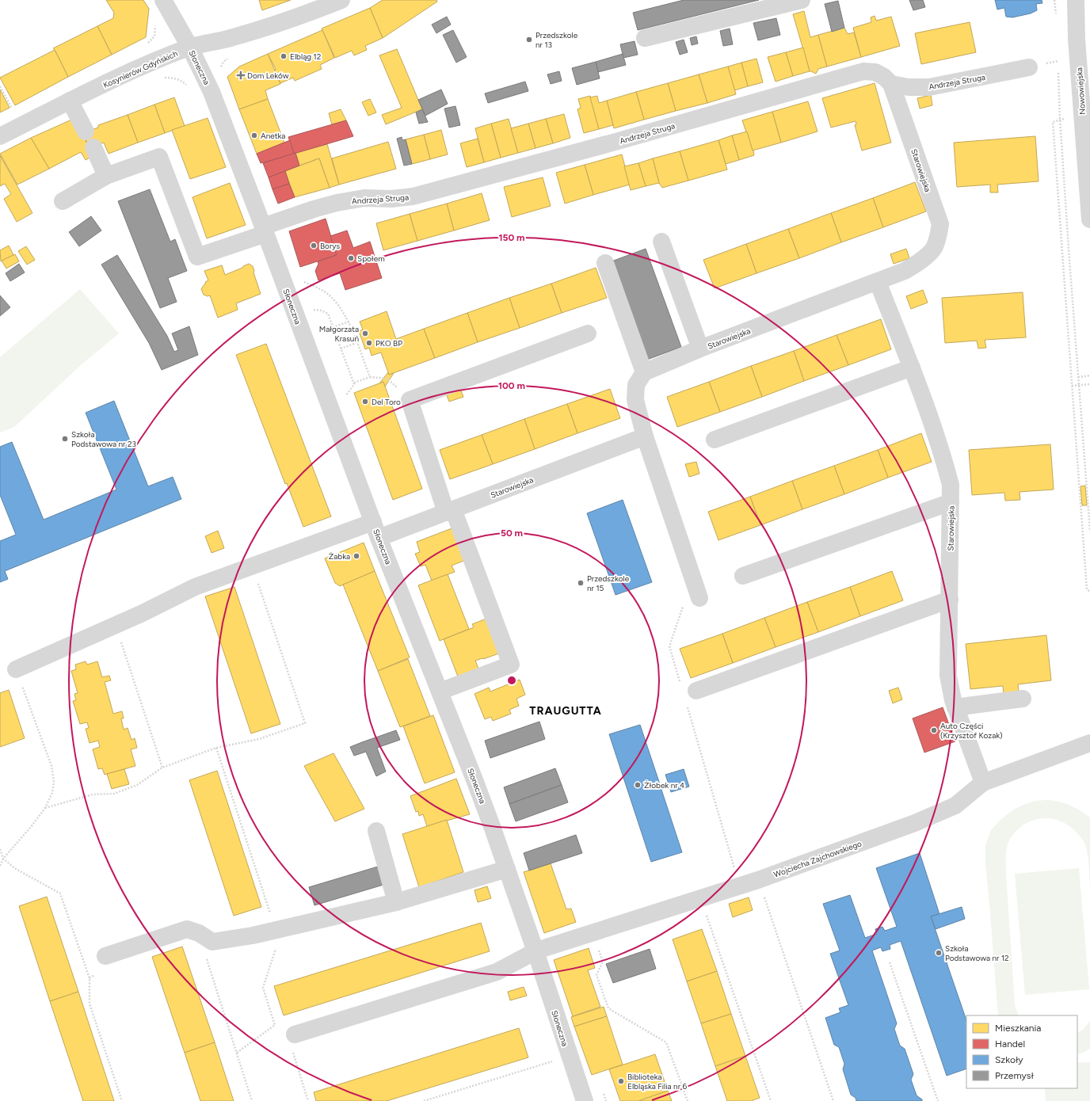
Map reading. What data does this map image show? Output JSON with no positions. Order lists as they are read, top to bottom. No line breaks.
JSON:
{"streets":{"street":["Słoneczna","Kosynierów Gdyńskich","Andrzeja Struga","Nowowiejska","Starowiejska","Wojciecha Zajchowskiego"]},"crossings":[["Słoneczna","Kosynierów Gdyńskich"],["Słoneczna","Andrzeja Struga"],["Słoneczna","Starowiejska"],["Słoneczna","Wojciecha Zajchowskiego"],["Andrzeja Struga","Starowiejska"],["Starowiejska","Wojciecha Zajchowskiego"]],"districts":["TRAUGUTTA"],"places":{"other":["Przedszkole nr 13","Elbląg 12","Anetka","Borys","Społem","Małgorzata Krasuń","PKO BP","Del Toro","Szkoła Podstawowa nr 23","Żabka","Przedszkole nr 15","Auto Części (Krzysztof Kozak)","Żłobek nr 4","Szkoła Podstawowa nr 12","Biblioteka Elbląska Filia nr 6"],"health":["Dom Leków"]},"legend":["Mieszkania","Handel","Szkoły","Przemysł"],"rings":["150 m","100 m","50 m"]}
